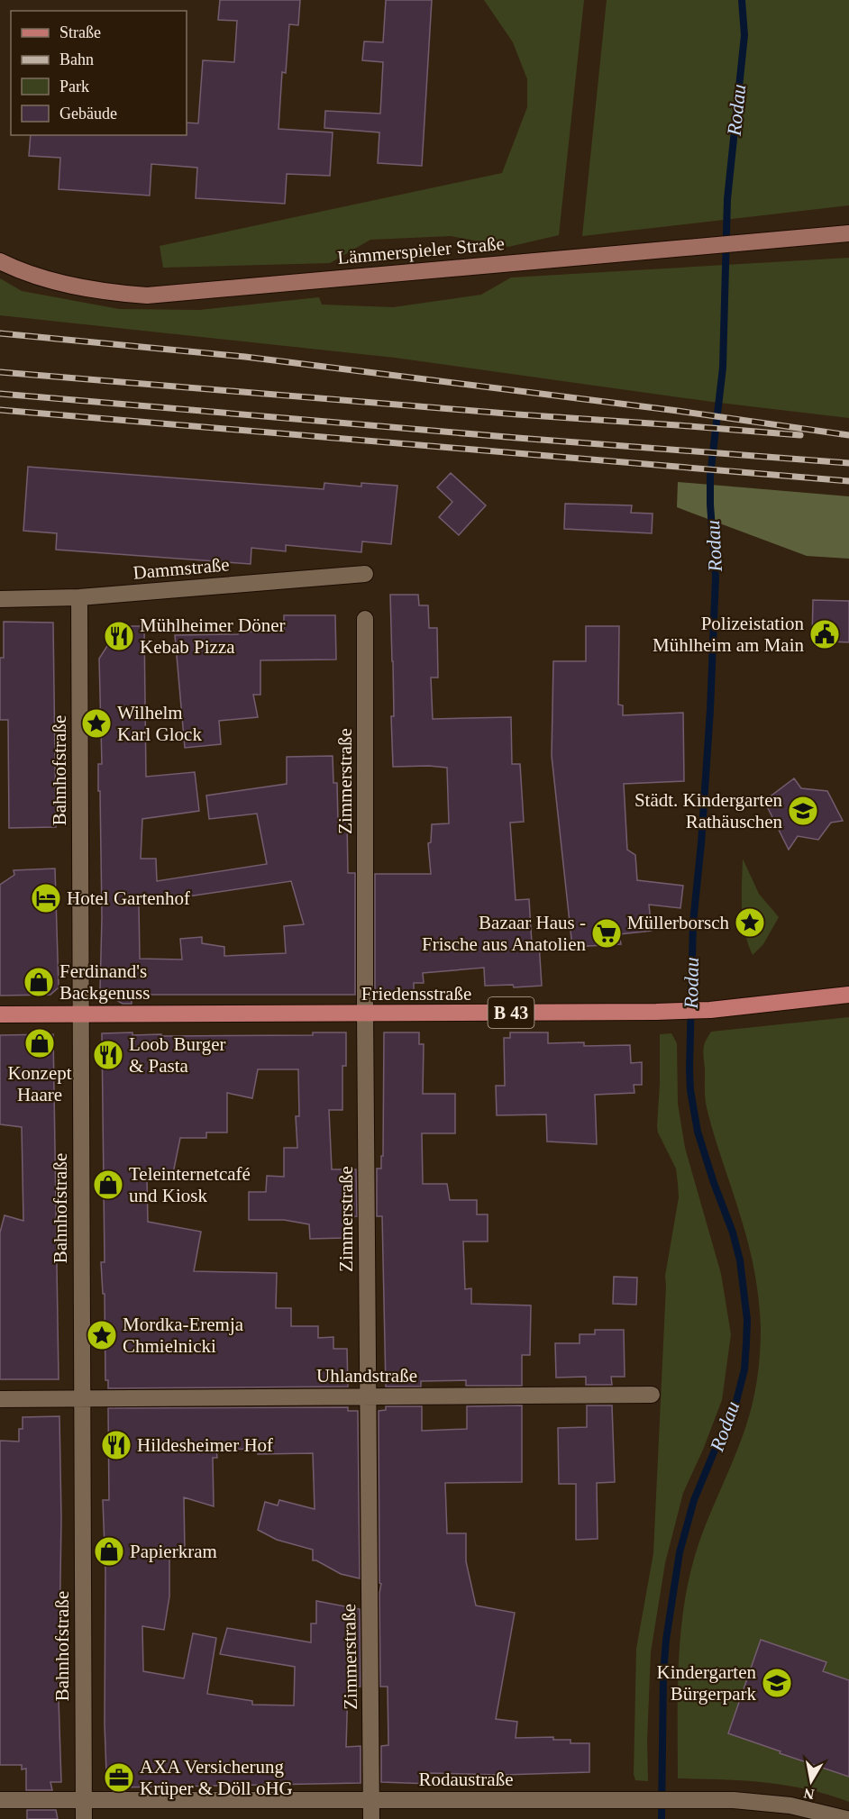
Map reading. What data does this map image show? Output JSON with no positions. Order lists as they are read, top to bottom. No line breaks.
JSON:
{"streets":{"main road":["Lämmerspieler Straße","Friedensstraße","B 43"],"street":["Dammstraße","Bahnhofstraße","Zimmerstraße","Uhlandstraße","Rodaustraße"]},"crossings":[["Dammstraße","Bahnhofstraße"],["Bahnhofstraße","Friedensstraße"],["Bahnhofstraße","B 43"],["Bahnhofstraße","Uhlandstraße"],["Bahnhofstraße","Rodaustraße"],["Zimmerstraße","Friedensstraße"],["Zimmerstraße","Uhlandstraße"],["Zimmerstraße","Rodaustraße"],["Friedensstraße","B 43"]],"water":["Rodau"],"places":{"public building":["Polizeistation Mühlheim am Main"],"restaurant":["Mühlheimer Döner Kebab Pizza","Loob Burger & Pasta","Hildesheimer Hof"],"place":["Wilhelm Karl Glock","Müllerborsch","Mordka-Eremja Chmielnicki"],"school or university":["Städt. Kindergarten Rathäuschen","Kindergarten Bürgerpark"],"hotel":["Hotel Gartenhof"],"supermarket":["Bazaar Haus - Frische aus Anatolien"],"shop":["Ferdinand's Backgenuss","Konzept Haare","Teleinternetcafé und Kiosk","Papierkram"],"office":["AXA Versicherung Krüper & Döll oHG"]},"legend":["Straße","Bahn","Park","Gebäude"],"north":"bottom"}
